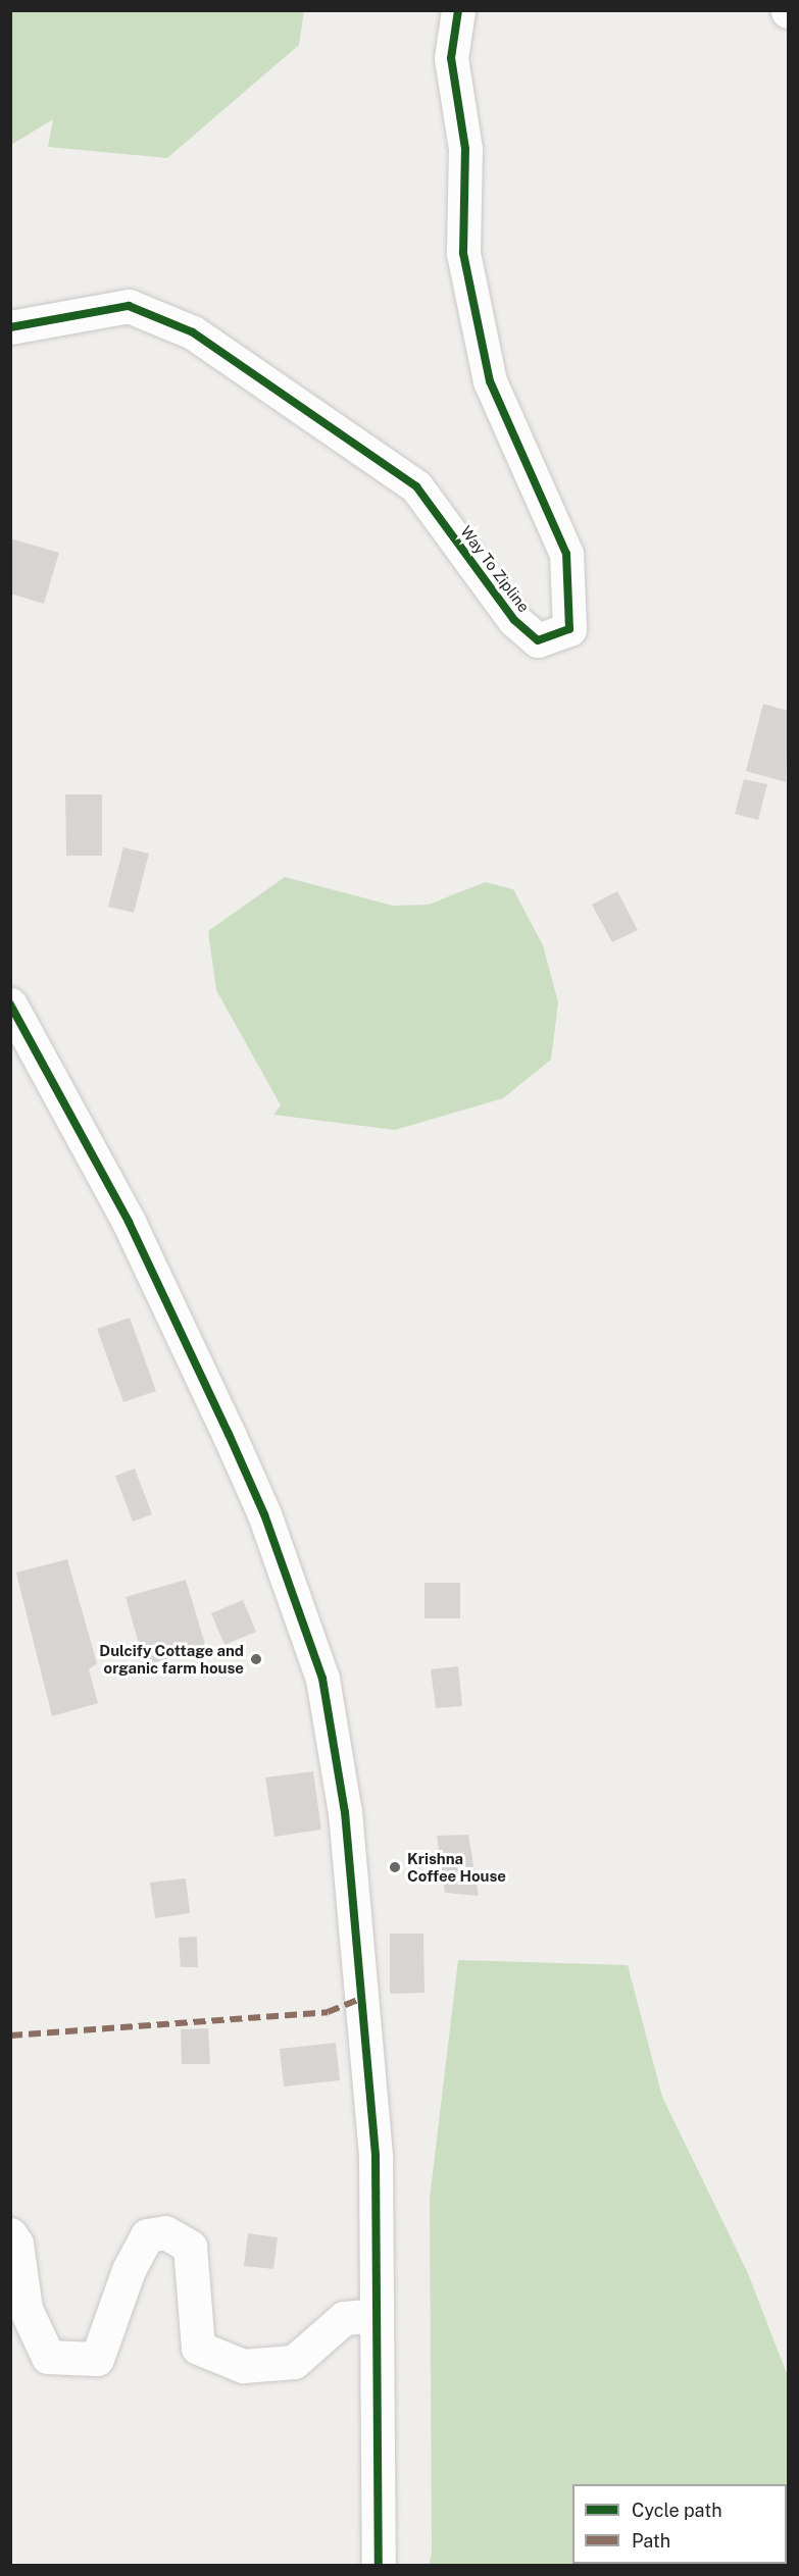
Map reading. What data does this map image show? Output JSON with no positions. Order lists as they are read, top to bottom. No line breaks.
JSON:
{"streets":{"street":["Way To Zipline"]},"places":["Dulcify Cottage and organic farm house","Krishna Coffee House"],"legend":["Cycle path","Path"]}
